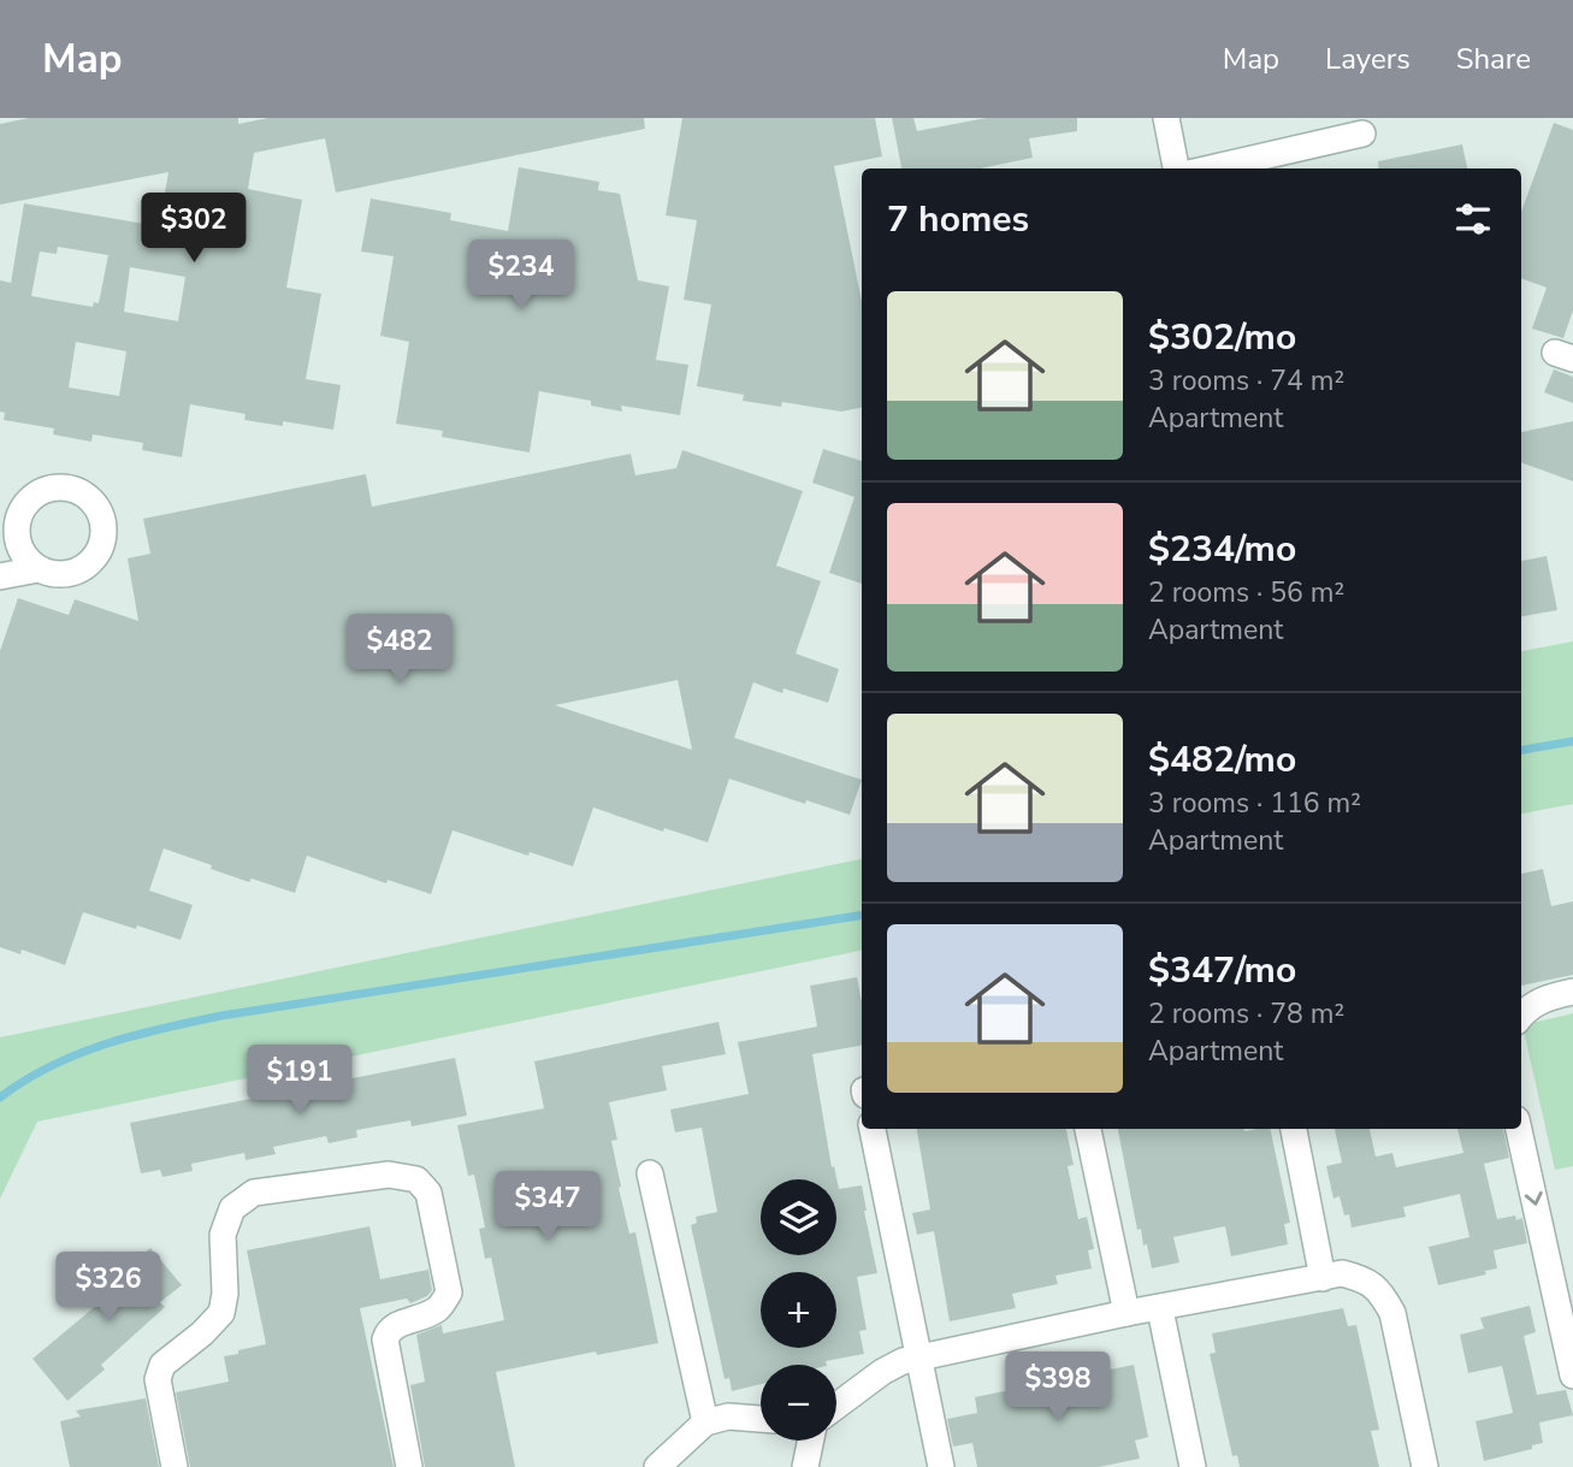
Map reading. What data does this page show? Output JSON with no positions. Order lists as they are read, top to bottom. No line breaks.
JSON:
{"page":{"header":"Map","nav":["Map","Layers","Share"],"heading":"7 homes","price":["$302","$234","$482","$191","$347","$326","$398"],"list":[{"name":"$302/mo","note":"3 rooms · 74 m² · Apartment"},{"name":"$234/mo","note":"2 rooms · 56 m² · Apartment"},{"name":"$482/mo","note":"3 rooms · 116 m² · Apartment"},{"name":"$347/mo","note":"2 rooms · 78 m² · Apartment"}],"map_buttons":["+","−"]}}
